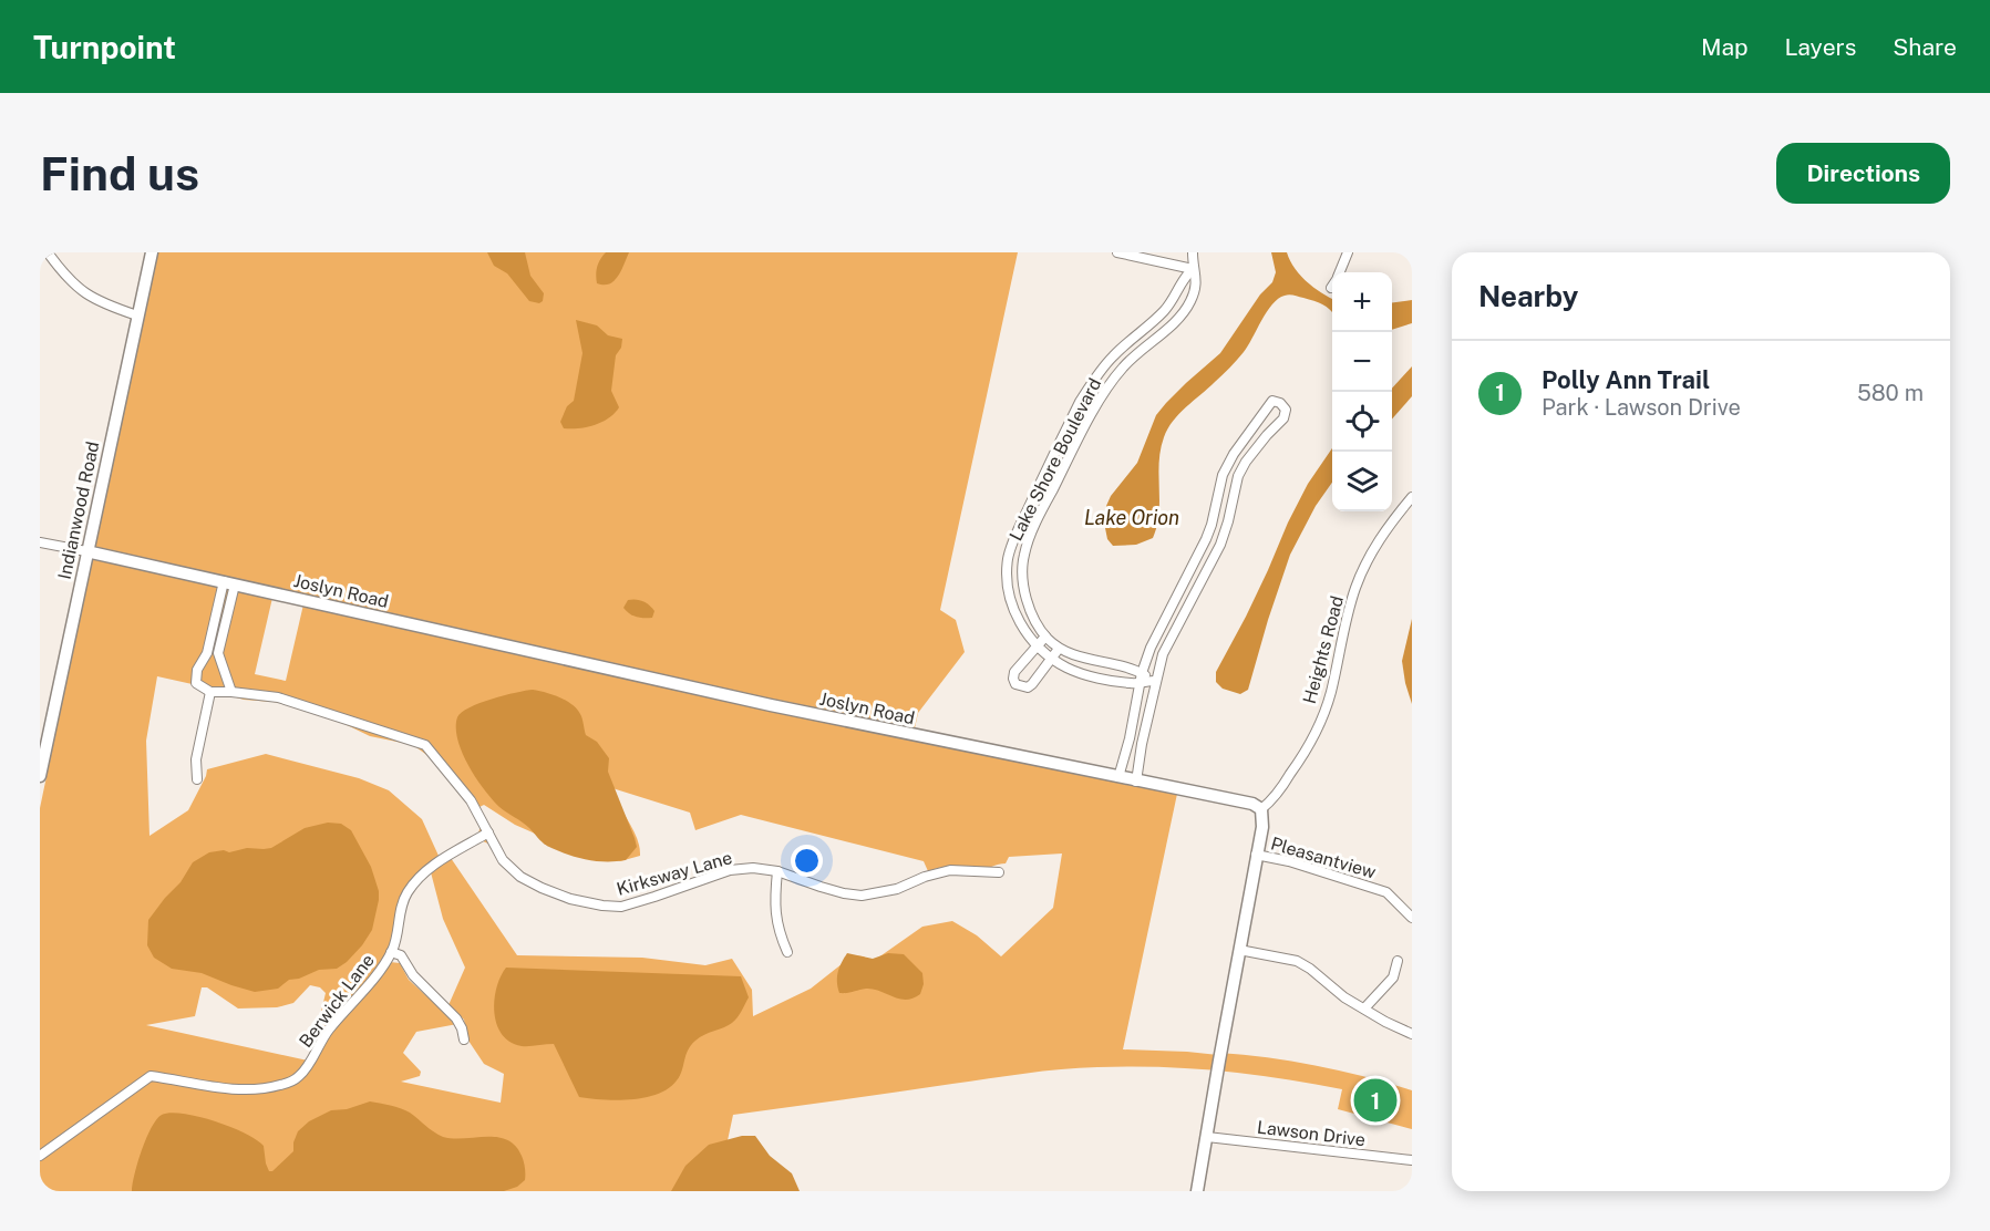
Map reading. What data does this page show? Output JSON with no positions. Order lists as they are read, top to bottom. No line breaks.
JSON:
{"streets":{"street":["Lake Shore Boulevard","Indianwood Road","Joslyn Road","Heights Road","Pleasantview","Kirksway Lane","Berwick Lane","Lawson Drive"]},"crossings":[["Indianwood Road","Joslyn Road"],["Joslyn Road","Heights Road"],["Kirksway Lane","Berwick Lane"]],"water":["Lake Orion"],"page":{"header":"Turnpoint","nav":["Map","Layers","Share"],"buttons":"Directions","title":"Find us","heading":"Nearby","map_buttons":["+","−"],"list":[{"mark":"1","name":"Polly Ann Trail","note":"Park · Lawson Drive","value":"580 m"}],"pins":"1"}}
